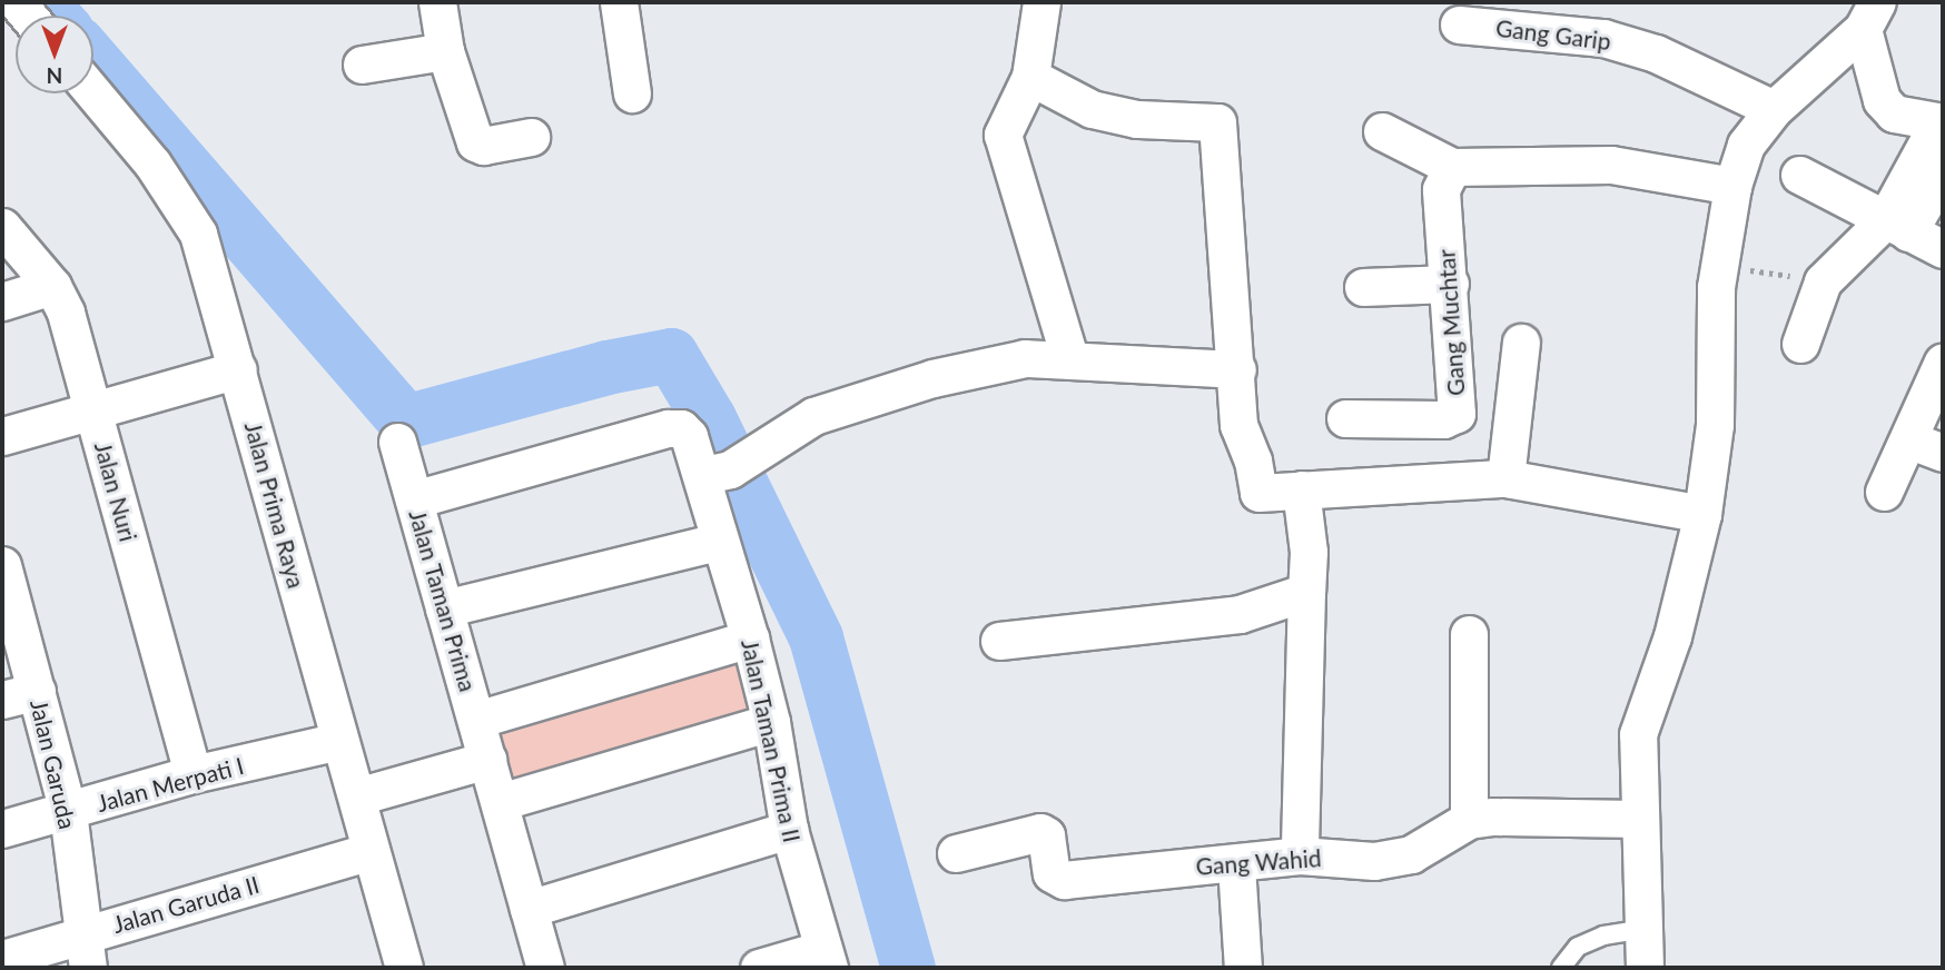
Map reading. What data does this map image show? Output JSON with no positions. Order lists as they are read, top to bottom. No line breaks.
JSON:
{"streets":{"street":["Gang Garip","Gang Muchtar","Jalan Nuri","Jalan Prima Raya","Jalan Taman Prima","Jalan Taman Prima II","Jalan Garuda","Jalan Merpati I","Gang Wahid","Jalan Garuda II"]},"crossings":[["Jalan Nuri","Jalan Merpati I"],["Jalan Prima Raya","Jalan Merpati I"],["Jalan Prima Raya","Jalan Garuda II"],["Jalan Taman Prima","Jalan Taman Prima II"],["Jalan Garuda","Jalan Merpati I"],["Jalan Garuda","Jalan Garuda II"]],"north":"bottom"}
